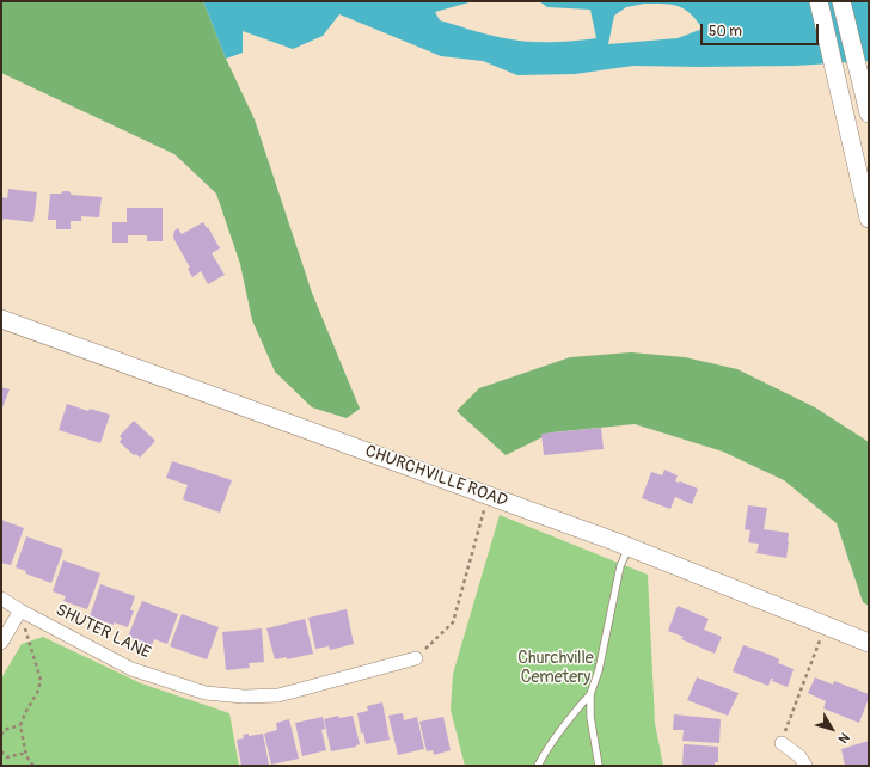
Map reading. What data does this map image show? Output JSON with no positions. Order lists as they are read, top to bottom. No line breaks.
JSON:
{"streets":{"street":["CHURCHVILLE ROAD","SHUTER LANE"]},"parks":["Churchville Cemetery"],"scale_bar":"50 m","north":"bottom right"}
